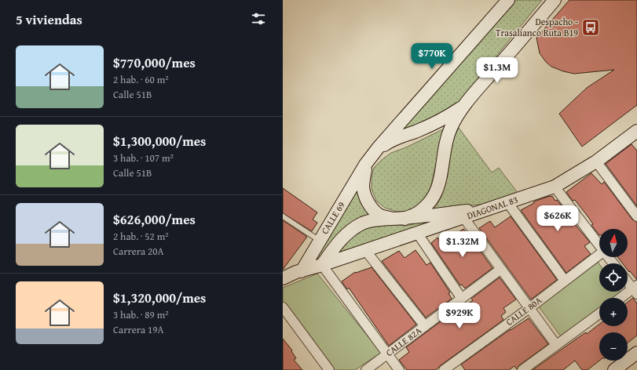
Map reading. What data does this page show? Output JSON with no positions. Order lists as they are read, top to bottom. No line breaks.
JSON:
{"streets":{"street":["DIAGONAL 83","CALLE 69","CALLE 80A","CALLE 82A"]},"crossings":[["DIAGONAL 83","CALLE 69"]],"places":{"bus stop":["Despacho - Trasalianco Ruta B19"]},"north":"top","page":{"heading":"5 viviendas","list":[{"name":"$770,000/mes","note":"2 hab. · 60 m² · Calle 51B"},{"name":"$1,300,000/mes","note":"3 hab. · 107 m² · Calle 51B"},{"name":"$626,000/mes","note":"2 hab. · 52 m² · Carrera 20A"},{"name":"$1,320,000/mes","note":"3 hab. · 89 m² · Carrera 19A"}],"price":["$770K","$1.3M","$626K","$1.32M","$929K"],"map_buttons":["+","−"]}}
